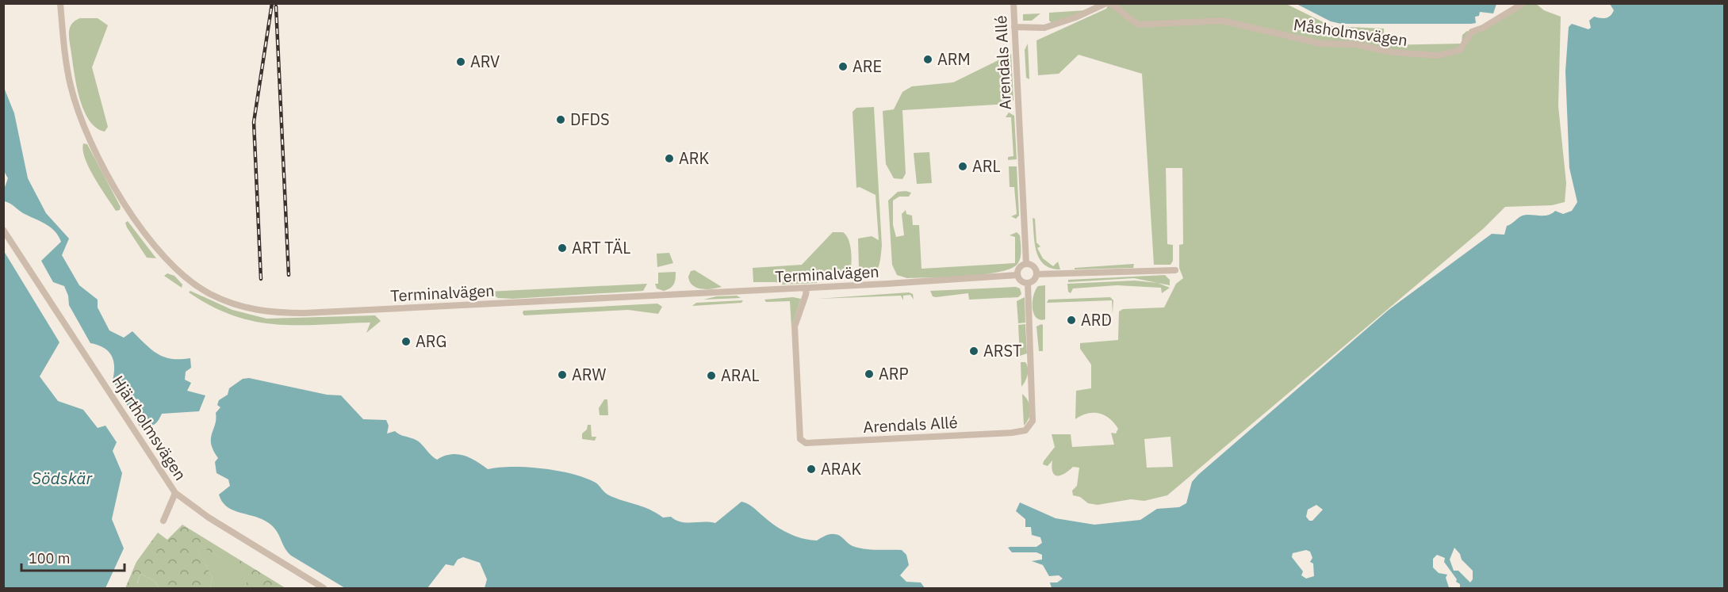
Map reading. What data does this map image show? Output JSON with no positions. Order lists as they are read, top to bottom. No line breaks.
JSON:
{"streets":{"street":["Måsholmsvägen","Arendals Allé","Terminalvägen","Hjärtholmsvägen"]},"crossings":[["Måsholmsvägen","Arendals Allé"],["Arendals Allé","Terminalvägen"]],"water":["Södskär"],"places":["ARM","ARV","ARE","DFDS","ARK","ARL","ART TÄL","ARD","ARG","ARST","ARP","ARW","ARAL","ARAK"],"scale_bar":"100 m"}
